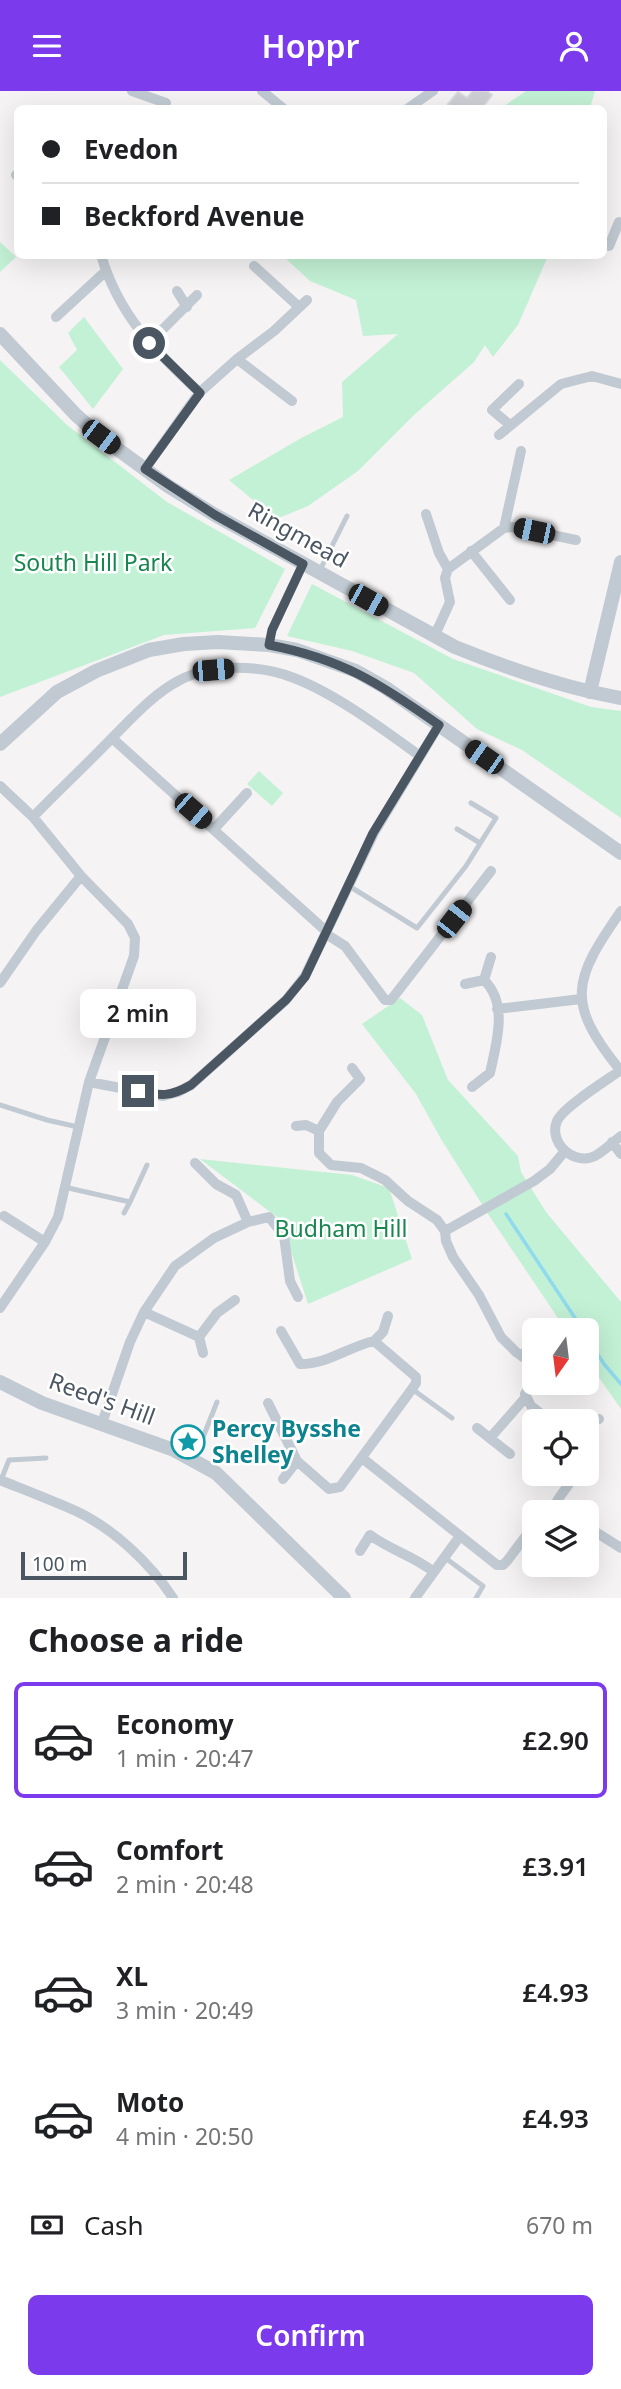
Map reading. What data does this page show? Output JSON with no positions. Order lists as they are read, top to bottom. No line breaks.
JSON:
{"streets":{"street":["Ringmead","Reed's Hill"]},"parks":["South Hill Park","Budham Hill"],"places":{"place":["Percy Bysshe Shelley"]},"scale_bar":"100 m","north":"bottom","page":{"header":"Hoppr","banner":["Evedon","Beckford Avenue"],"bubble":"2 min","scale":"100 m","heading":"Choose a ride","list":[{"name":"Economy","note":"1 min · 20:47","value":"£2.90"},{"name":"Comfort","note":"2 min · 20:48","value":"£3.91"},{"name":"XL","note":"3 min · 20:49","value":"£4.93"},{"name":"Moto","note":"4 min · 20:50","value":"£4.93"}],"pay":["Cash","670 m"],"buttons":"Confirm"}}
